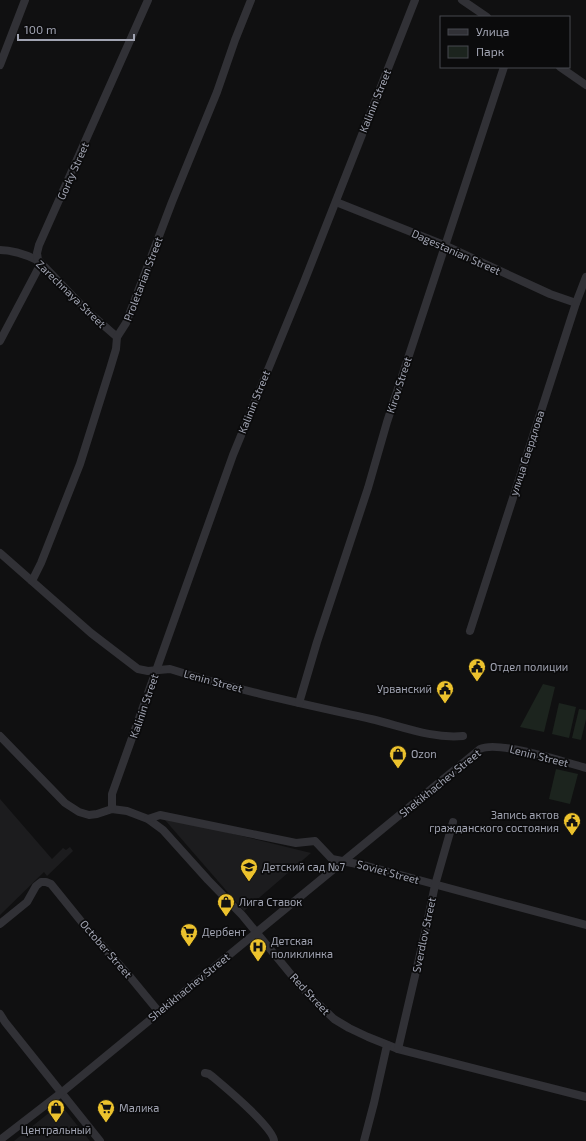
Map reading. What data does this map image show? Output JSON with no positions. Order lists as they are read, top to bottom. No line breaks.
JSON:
{"streets":{"street":["Kalinin Street","Gorky Street","Dagestanian Street","Proletarian Street","Zarechnaya Street","Kirov Street","улица Свердлова","Lenin Street","Shekikhachev Street","Soviet Street","Sverdlov Street","October Street","Red Street"]},"crossings":[["Kalinin Street","Dagestanian Street"],["Kalinin Street","Lenin Street"],["Kalinin Street","Red Street"],["Gorky Street","Zarechnaya Street"],["Dagestanian Street","Kirov Street"],["Dagestanian Street","улица Свердлова"],["Proletarian Street","Zarechnaya Street"],["Proletarian Street","Lenin Street"],["Kirov Street","Lenin Street"],["Lenin Street","Shekikhachev Street"],["Shekikhachev Street","Soviet Street"],["Shekikhachev Street","October Street"],["Shekikhachev Street","Red Street"],["Soviet Street","Sverdlov Street"],["Soviet Street","Red Street"],["Sverdlov Street","Red Street"]],"places":{"public building":["Отдел полиции","Урванский","Запись актов гражданского состояния"],"shop":["Ozon","Лига Ставок","Центральный"],"school or university":["Детский сад №7"],"supermarket":["Дербент","Малика"],"hospital":["Детская поликлинка"]},"legend":["Улица","Парк"],"scale_bar":"100 m"}
